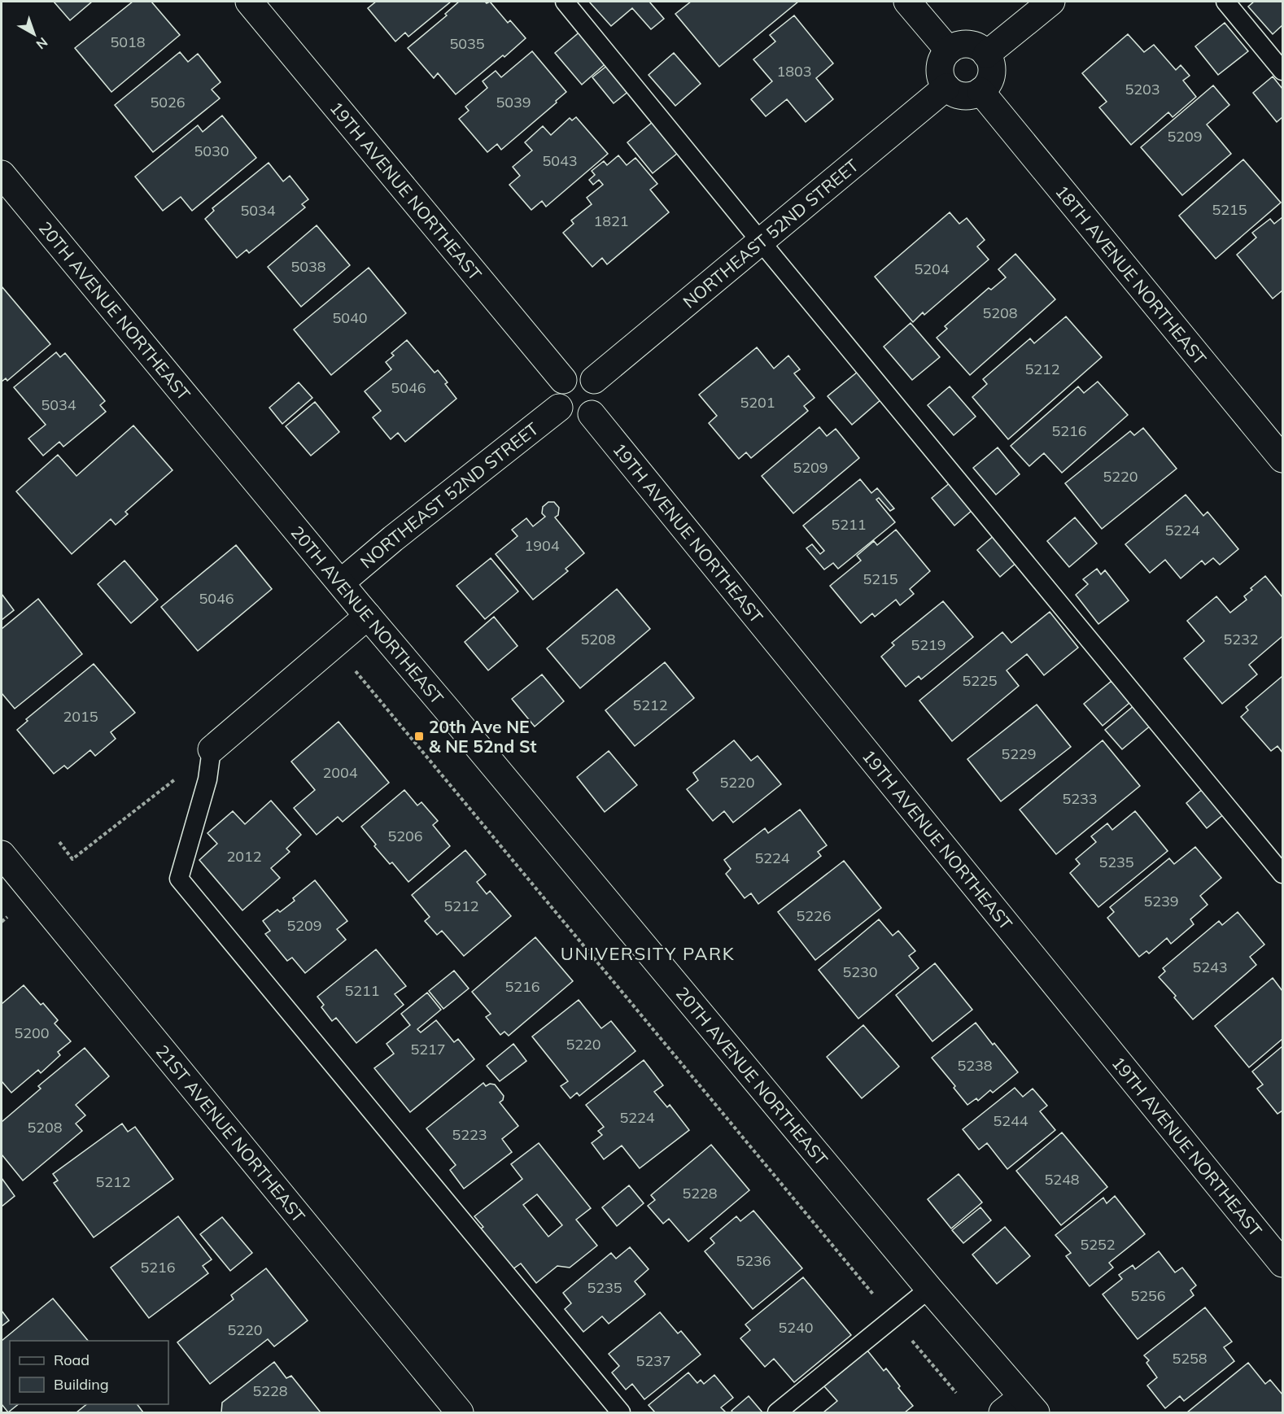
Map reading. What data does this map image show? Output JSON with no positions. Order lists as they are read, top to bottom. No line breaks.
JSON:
{"streets":{"street":["19TH AVENUE NORTHEAST","NORTHEAST 52ND STREET","18TH AVENUE NORTHEAST","20TH AVENUE NORTHEAST","21ST AVENUE NORTHEAST"]},"crossings":[["19TH AVENUE NORTHEAST","NORTHEAST 52ND STREET"],["NORTHEAST 52ND STREET","18TH AVENUE NORTHEAST"],["NORTHEAST 52ND STREET","20TH AVENUE NORTHEAST"]],"districts":["UNIVERSITY PARK"],"places":{"transit":["20th Ave NE & NE 52nd St"]},"house_numbers":["5018","5035","1803","5203","5026","5039","5209","5030","5043","5215","5034","1821","5038","5204","5208","5040","5212","5046","5201","5034","5216","5209","5220","5211","5224","1904","5215","5046","5208","5232","5219","5225","5212","2015","5229","2004","5220","5233","5206","2012","5224","5235","5239","5212","5226","5209","5243","5230","5216","5211","5200","5220","5217","5238","5224","5244","5208","5223","5248","5212","5228","5252","5236","5216","5235","5256","5240","5220","5258","5237","5228"],"legend":["Road","Building"],"north":"bottom right"}
